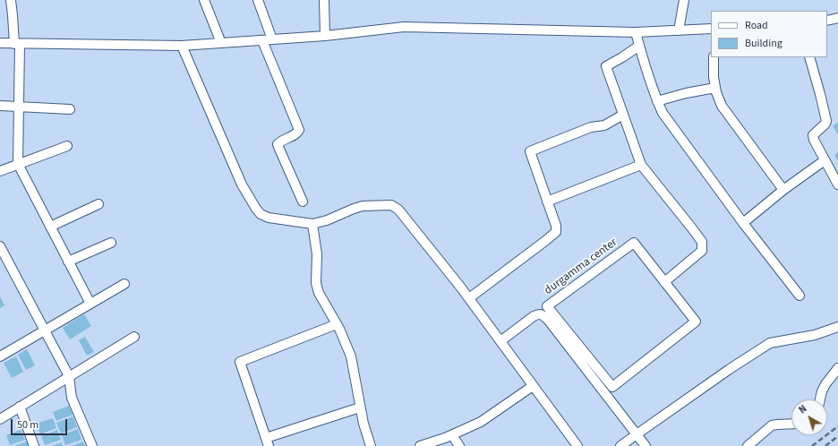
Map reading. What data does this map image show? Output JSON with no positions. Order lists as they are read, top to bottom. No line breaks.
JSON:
{"streets":{"street":["durgamma center"]},"legend":["Road","Building"],"scale_bar":"50 m","north":"top left"}
